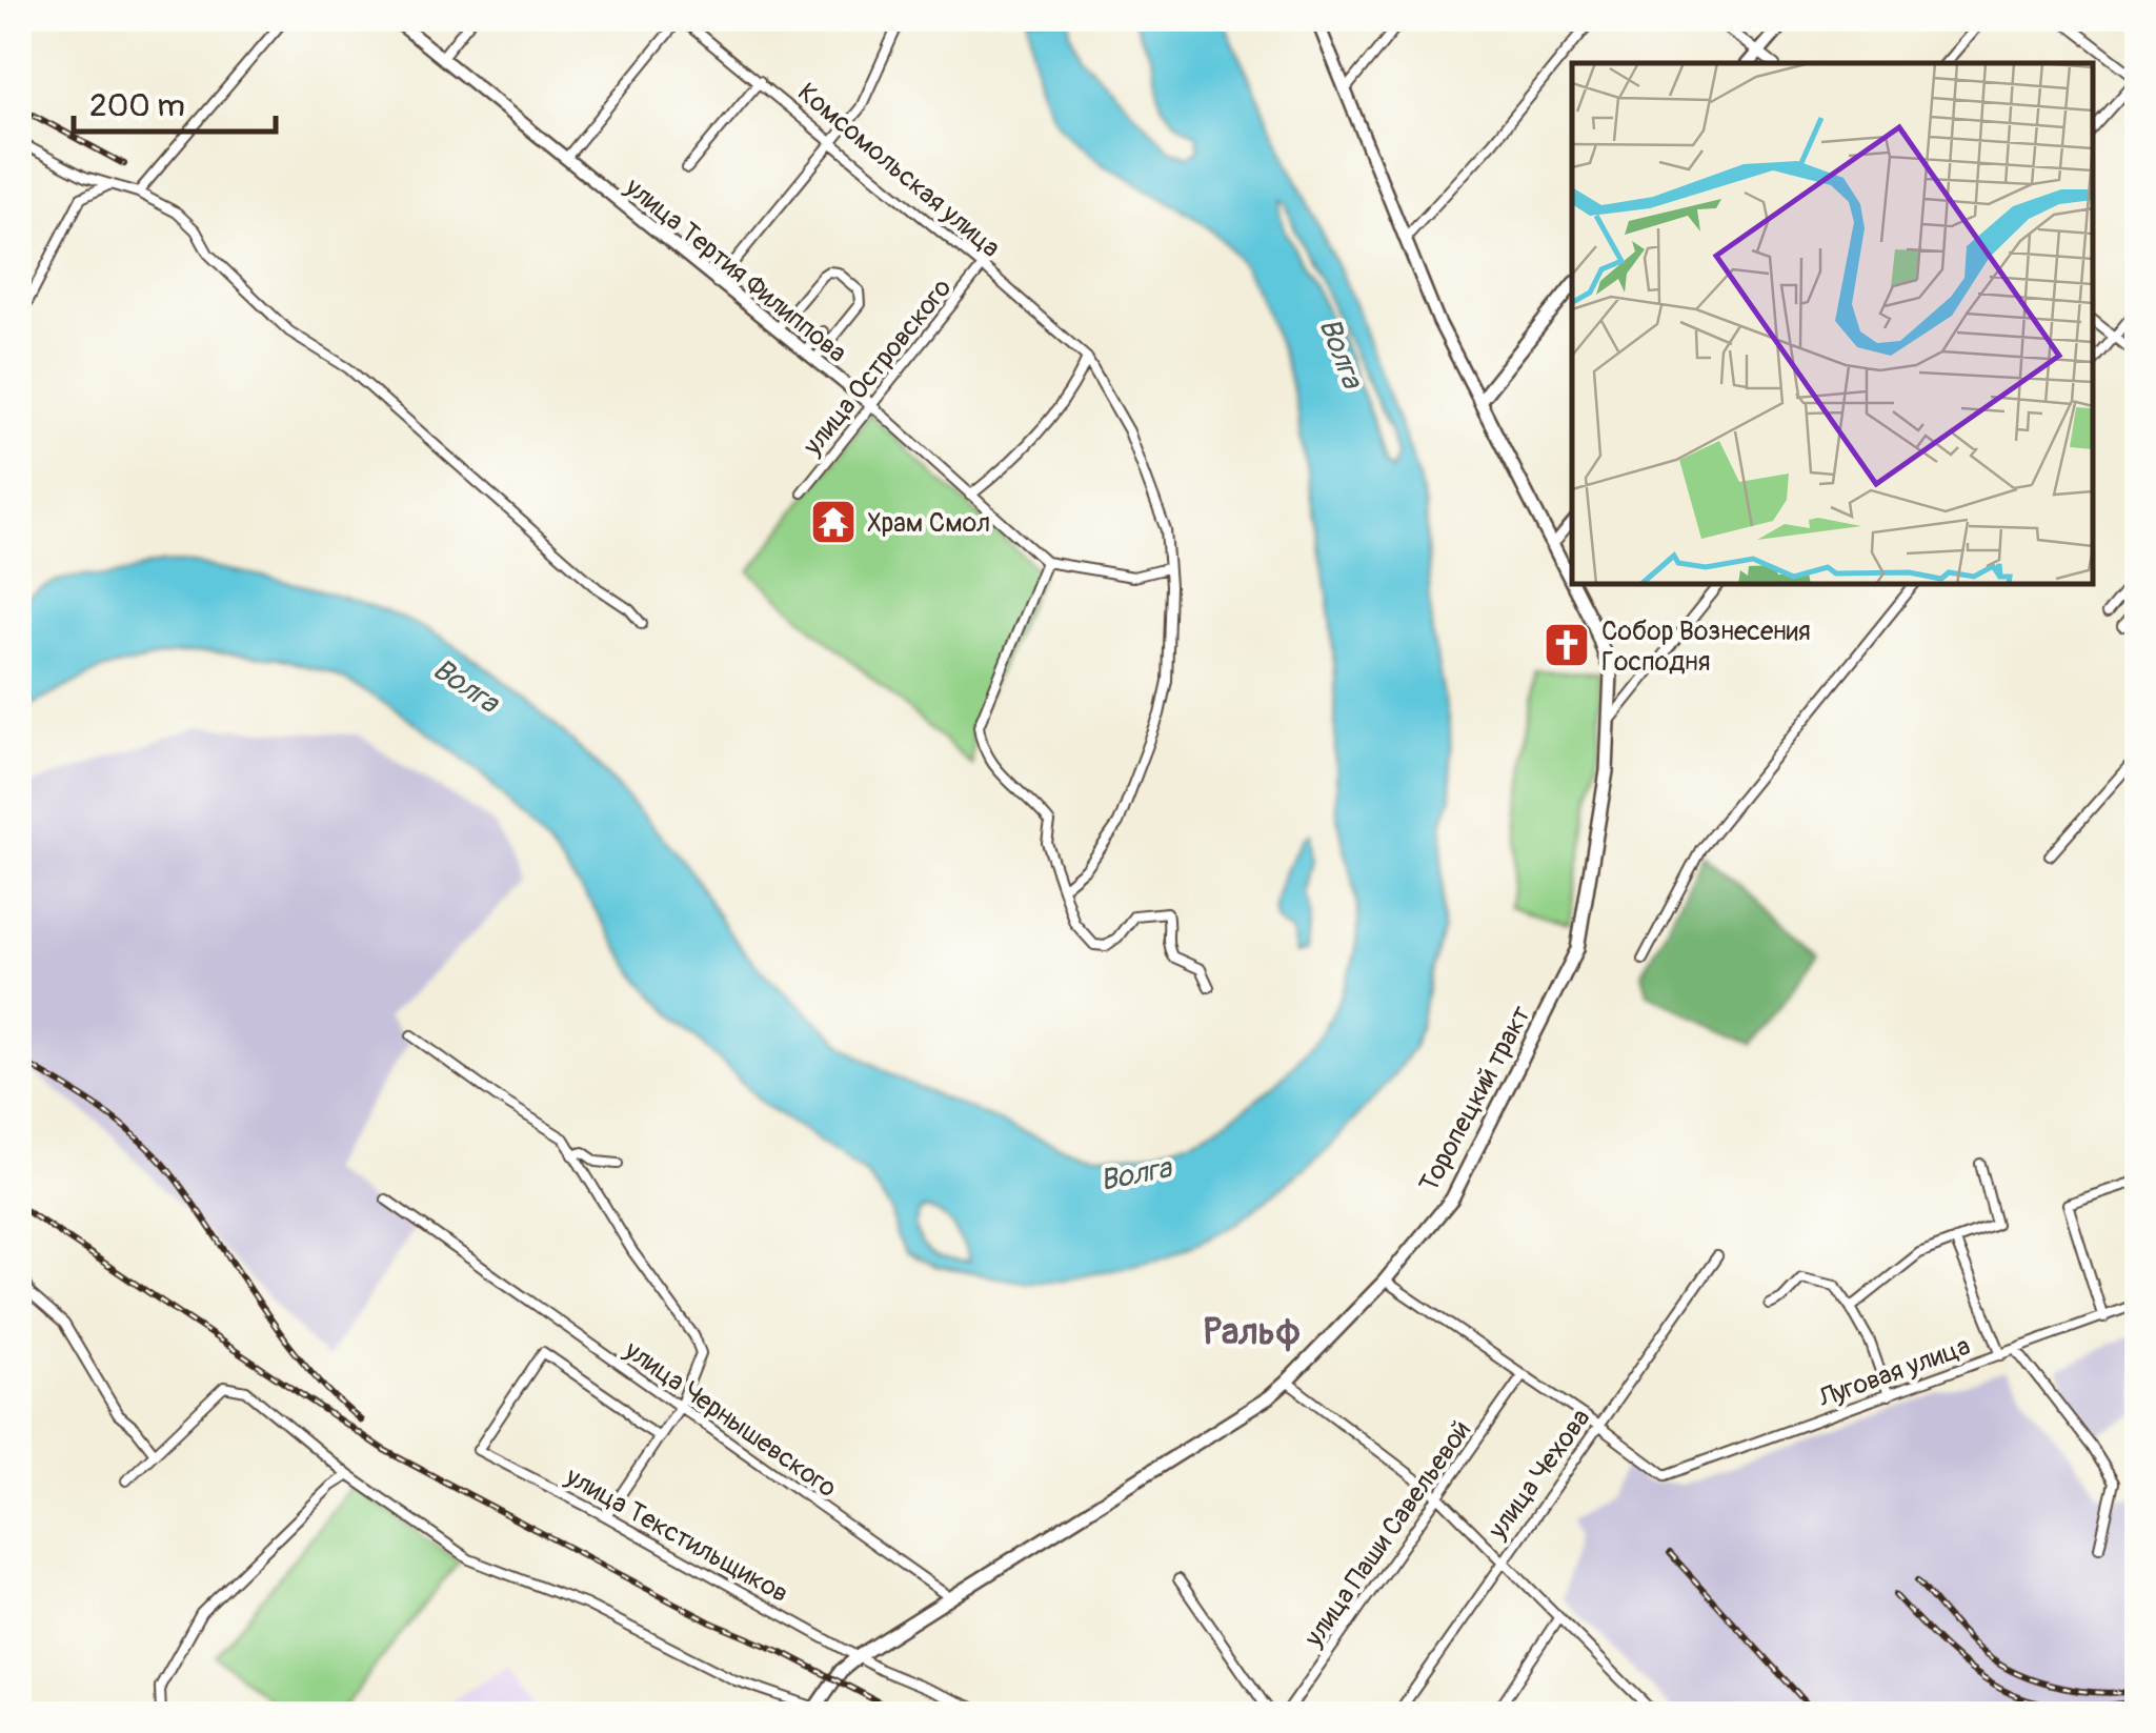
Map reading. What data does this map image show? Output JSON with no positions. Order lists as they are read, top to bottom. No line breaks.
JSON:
{"streets":{"main road":["Торопецкий тракт"],"street":["Комсомольская улица","улица Тертия Филиппова","улица Островского","Луговая улица","улица Чернышевского","улица Чехова","улица Паши Савельевой","улица Текстильщиков"]},"crossings":[["Комсомольская улица","улица Островского"],["улица Тертия Филиппова","улица Островского"],["Торопецкий тракт","улица Чернышевского"],["Торопецкий тракт","улица Текстильщиков"],["Луговая улица","улица Чехова"]],"districts":["Ральф"],"water":["Волга"],"places":{"temple":["Храм Смол"],"church":["Собор Вознесения Господня"]},"scale_bar":"200 m"}
